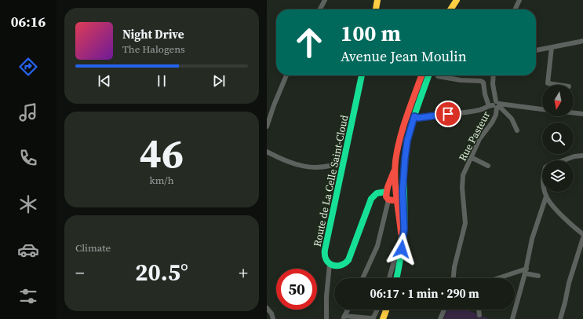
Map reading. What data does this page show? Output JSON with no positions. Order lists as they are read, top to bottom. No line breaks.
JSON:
{"streets":{"main road":["Route de La Celle Saint-Cloud"],"street":["Rue Pasteur"]},"north":"bottom","page":{"tabs":"06:16","turn":["100 m","Avenue Jean Moulin"],"song":["Night Drive","The Halogens"],"tile":[["46","km/h"],"Climate"],"heat":["−","20.5°","+"],"limit":"50","trip":"06:17 · 1 min · 290 m"}}
